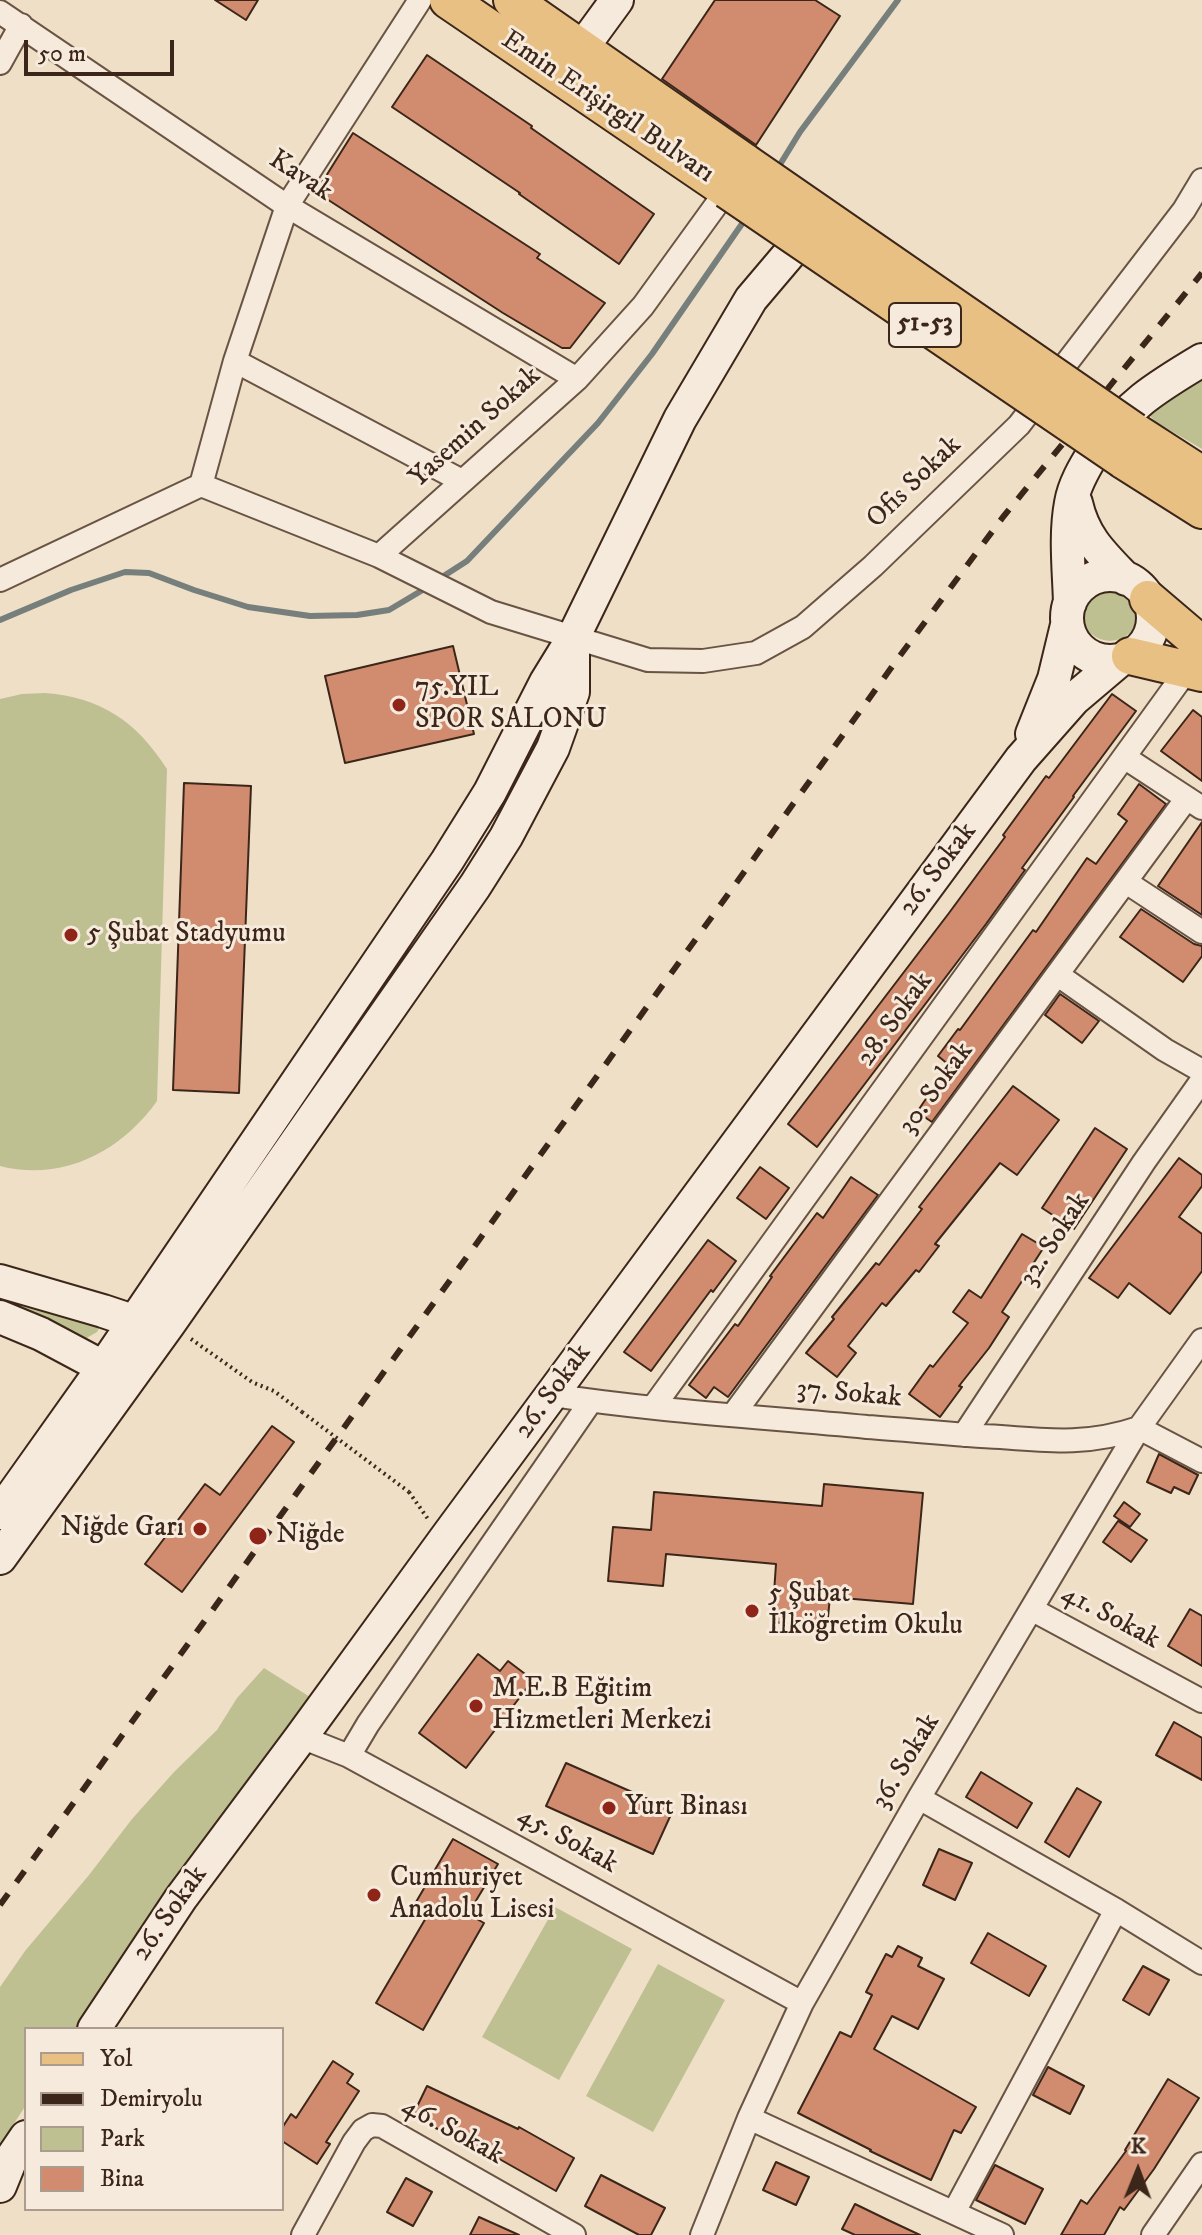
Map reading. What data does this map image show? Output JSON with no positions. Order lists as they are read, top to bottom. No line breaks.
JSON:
{"streets":{"main road":["Emin Erişirgil Bulvarı","51-53","26. Sokak"],"street":["Kavak","Yasemin Sokak","Ofis Sokak","28. Sokak","30. Sokak","32. Sokak","37. Sokak","41. Sokak","36. Sokak","45. Sokak","46. Sokak"]},"crossings":[["Emin Erişirgil Bulvarı","51-53"],["Emin Erişirgil Bulvarı","Yasemin Sokak"],["Kavak","Yasemin Sokak"],["51-53","Yasemin Sokak"],["Yasemin Sokak","Ofis Sokak"],["26. Sokak","37. Sokak"],["26. Sokak","45. Sokak"],["28. Sokak","37. Sokak"],["30. Sokak","37. Sokak"],["32. Sokak","37. Sokak"],["37. Sokak","36. Sokak"],["41. Sokak","36. Sokak"],["36. Sokak","45. Sokak"]],"places":["75.YIL SPOR SALONU","5 Şubat Stadyumu","Niğde Garı","Niğde","5 Şubat İlköğretim Okulu","M.E.B Eğitim Hizmetleri Merkezi","Yurt Binası","Cumhuriyet Anadolu Lisesi"],"legend":["Yol","Demiryolu","Park","Bina"],"scale_bar":"50 m","north":"top"}
